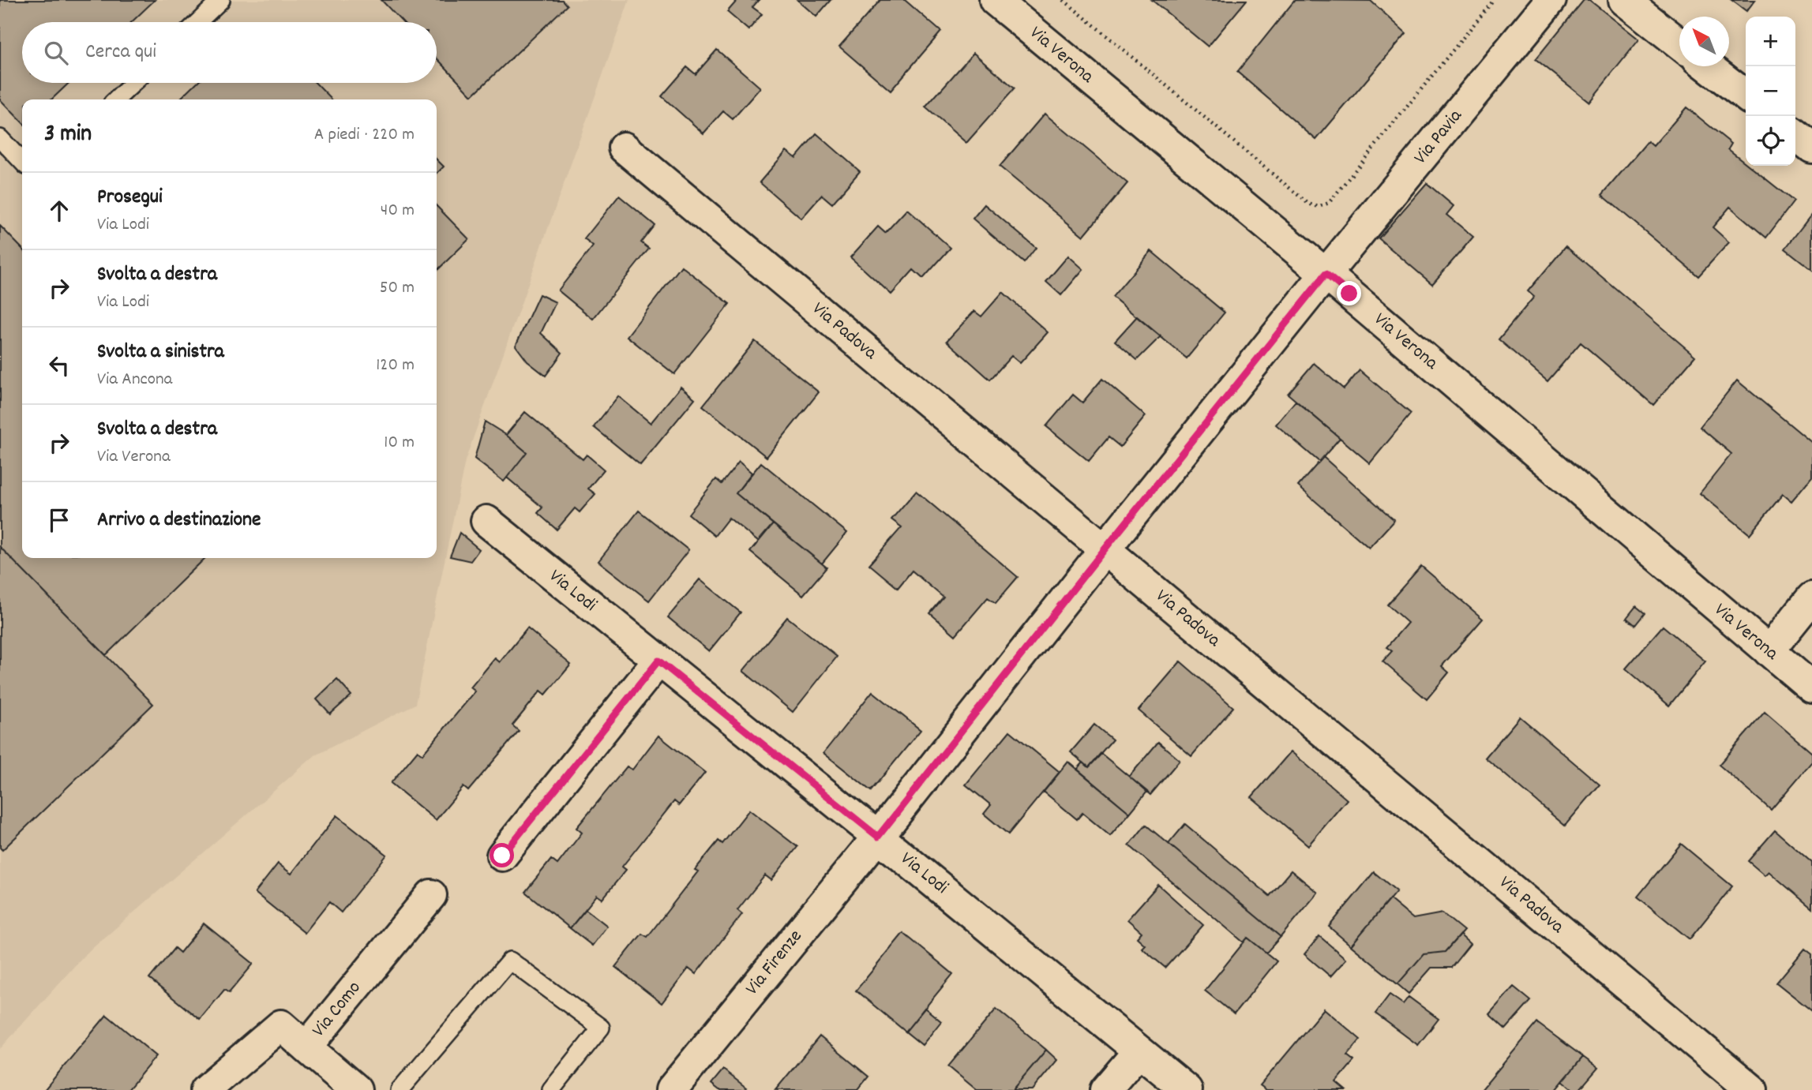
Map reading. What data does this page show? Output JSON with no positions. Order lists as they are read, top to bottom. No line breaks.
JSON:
{"streets":{"street":["Via Verona","Via Pavia","Via Padova","Via Lodi","Via Firenze","Via Como"]},"crossings":[["Via Verona","Via Pavia"],["Via Pavia","Via Padova"],["Via Pavia","Via Firenze"],["Via Padova","Via Firenze"],["Via Lodi","Via Firenze"]],"north":"top left","page":{"map_buttons":["+","−"],"search":"Cerca qui","heading":["3 min","A piedi · 220 m"],"list":[["Prosegui","Via Lodi","40 m"],["Svolta a destra","Via Lodi","50 m"],["Svolta a sinistra","Via Ancona","120 m"],["Svolta a destra","Via Verona","10 m"],"Arrivo a destinazione"]}}
